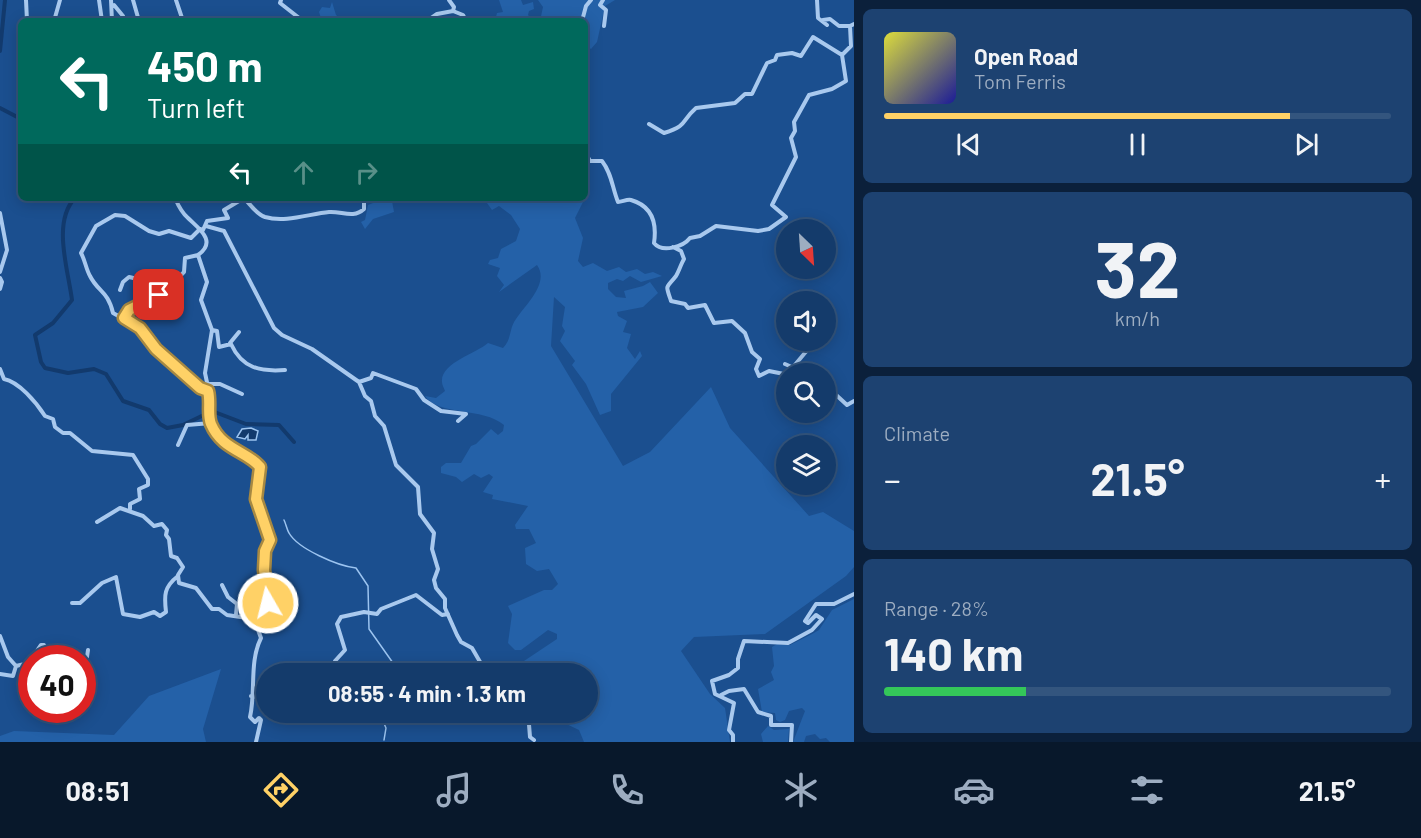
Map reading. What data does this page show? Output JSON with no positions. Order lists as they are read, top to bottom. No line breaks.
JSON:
{"north":"bottom right","page":{"turn":["450 m","Turn left"],"song":["Open Road","Tom Ferris"],"tile":[["32","km/h"],"Climate",["Range · 28%","140 km"]],"heat":["−","21.5°","+"],"limit":"40","trip":"08:55 · 4 min · 1.3 km","tabs":["08:51","21.5°"]}}
